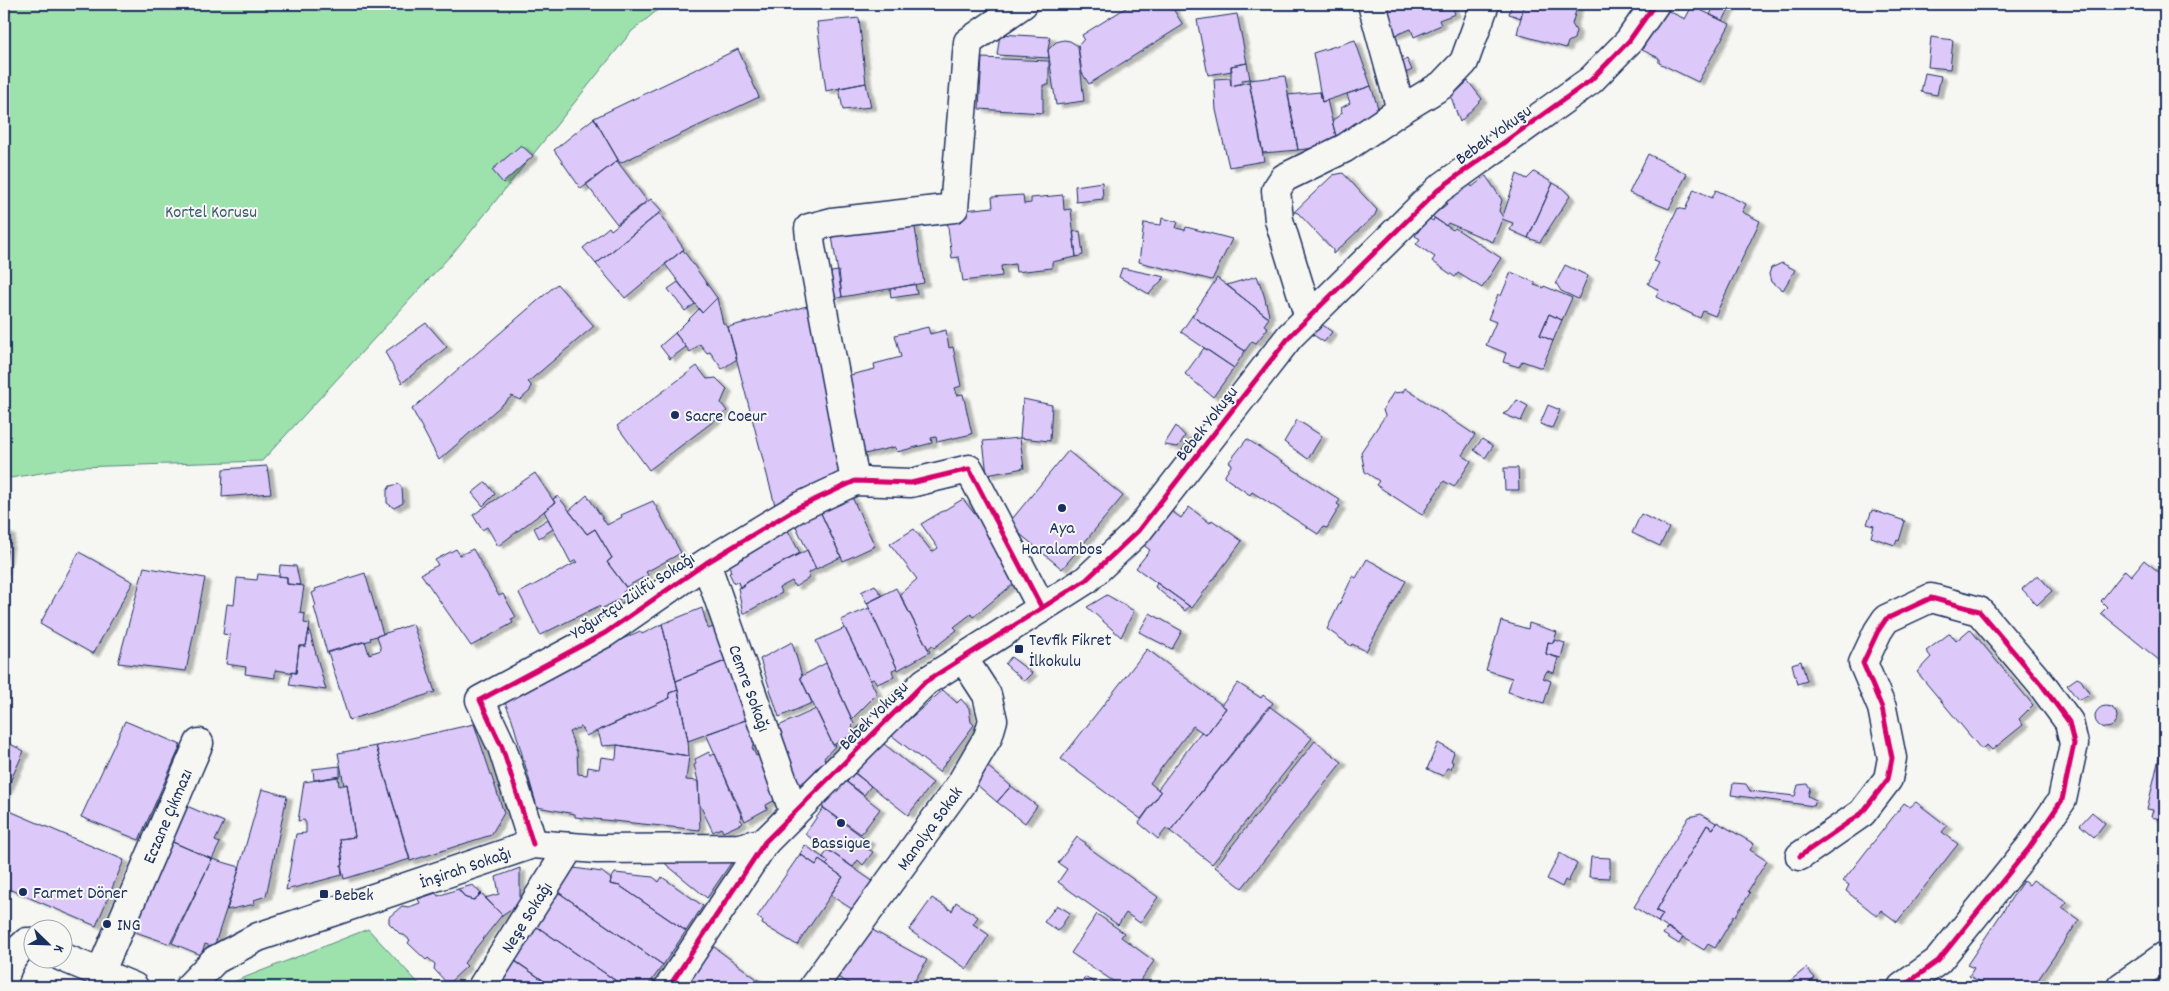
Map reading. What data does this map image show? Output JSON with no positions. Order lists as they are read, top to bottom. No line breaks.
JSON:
{"streets":{"street":["Bebek Yokuşu","Yoğurtçu Zülfü Sokağı","Cemre Sokağı","Eczane Çıkmazı","Manolya Sokak","İnşirah Sokağı","Neşe Sokağı"]},"crossings":[["Bebek Yokuşu","Cemre Sokağı"],["Bebek Yokuşu","Manolya Sokak"],["Bebek Yokuşu","İnşirah Sokağı"],["Yoğurtçu Zülfü Sokağı","Cemre Sokağı"],["Yoğurtçu Zülfü Sokağı","İnşirah Sokağı"],["İnşirah Sokağı","Neşe Sokağı"]],"parks":["Kortel Korusu"],"places":{"other":["Sacre Coeur","Aya Haralambos","Bassigue","Farmet Döner","ING"],"transit":["Tevfik Fikret İlkokulu","Bebek"]},"north":"bottom right"}
